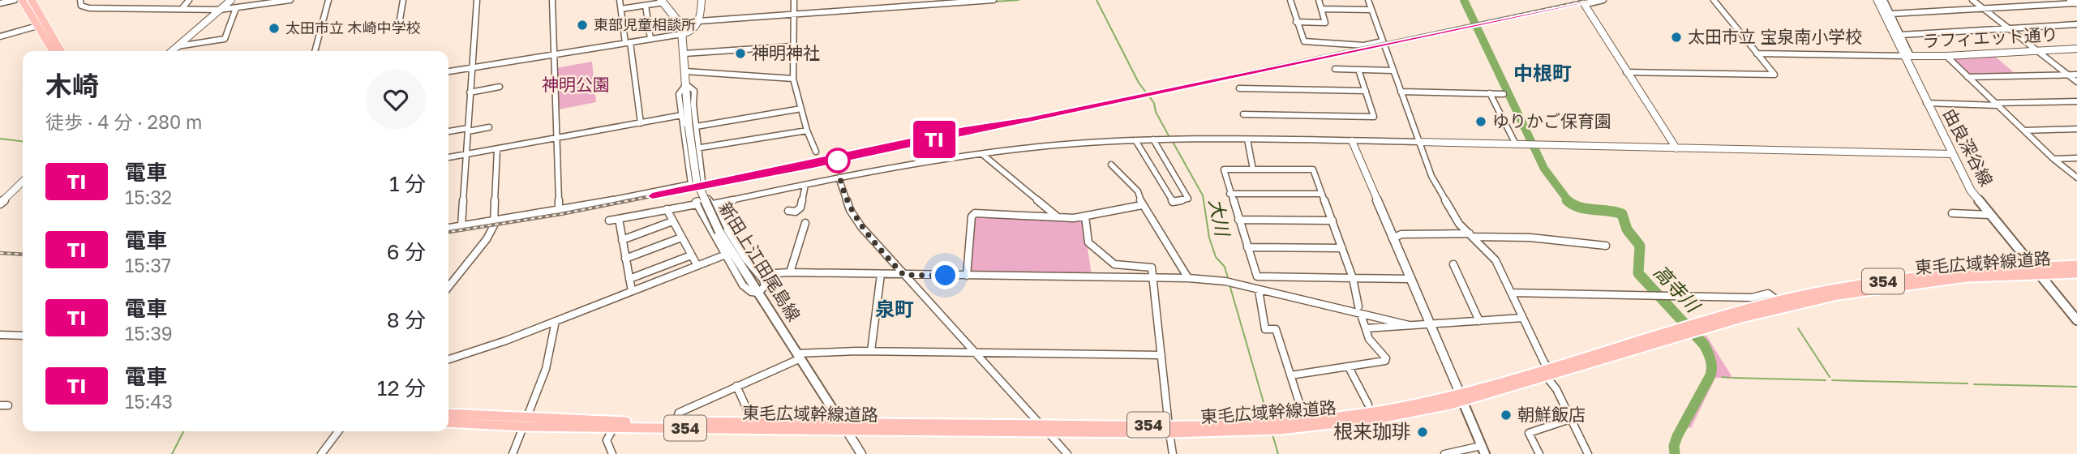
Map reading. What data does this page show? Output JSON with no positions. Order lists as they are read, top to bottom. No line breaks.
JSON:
{"streets":{"highway":["東毛広域幹線道路","354"],"main road":["由良深谷線","新田上江田尾島線"],"street":["ラフィエット通り"]},"crossings":[["ラフィエット通り","由良深谷線"],["由良深谷線","東毛広域幹線道路"],["新田上江田尾島線","東毛広域幹線道路"]],"districts":["中根町","泉町"],"water":["大川","高寺川"],"parks":["神明公園"],"places":["東部児童相談所","太田市立 木崎中学校","太田市立 宝泉南小学校","神明神社","ゆりかご保育園","朝鮮飯店","根来珈琲"],"page":{"on_map":"TI","heading":["木崎","徒歩 · 4 分 · 280 m"],"list":[{"mark":"TI","name":"電車","note":"15:32","value":"1 分"},{"mark":"TI","name":"電車","note":"15:37","value":"6 分"},{"mark":"TI","name":"電車","note":"15:39","value":"8 分"},{"mark":"TI","name":"電車","note":"15:43","value":"12 分"}]}}
